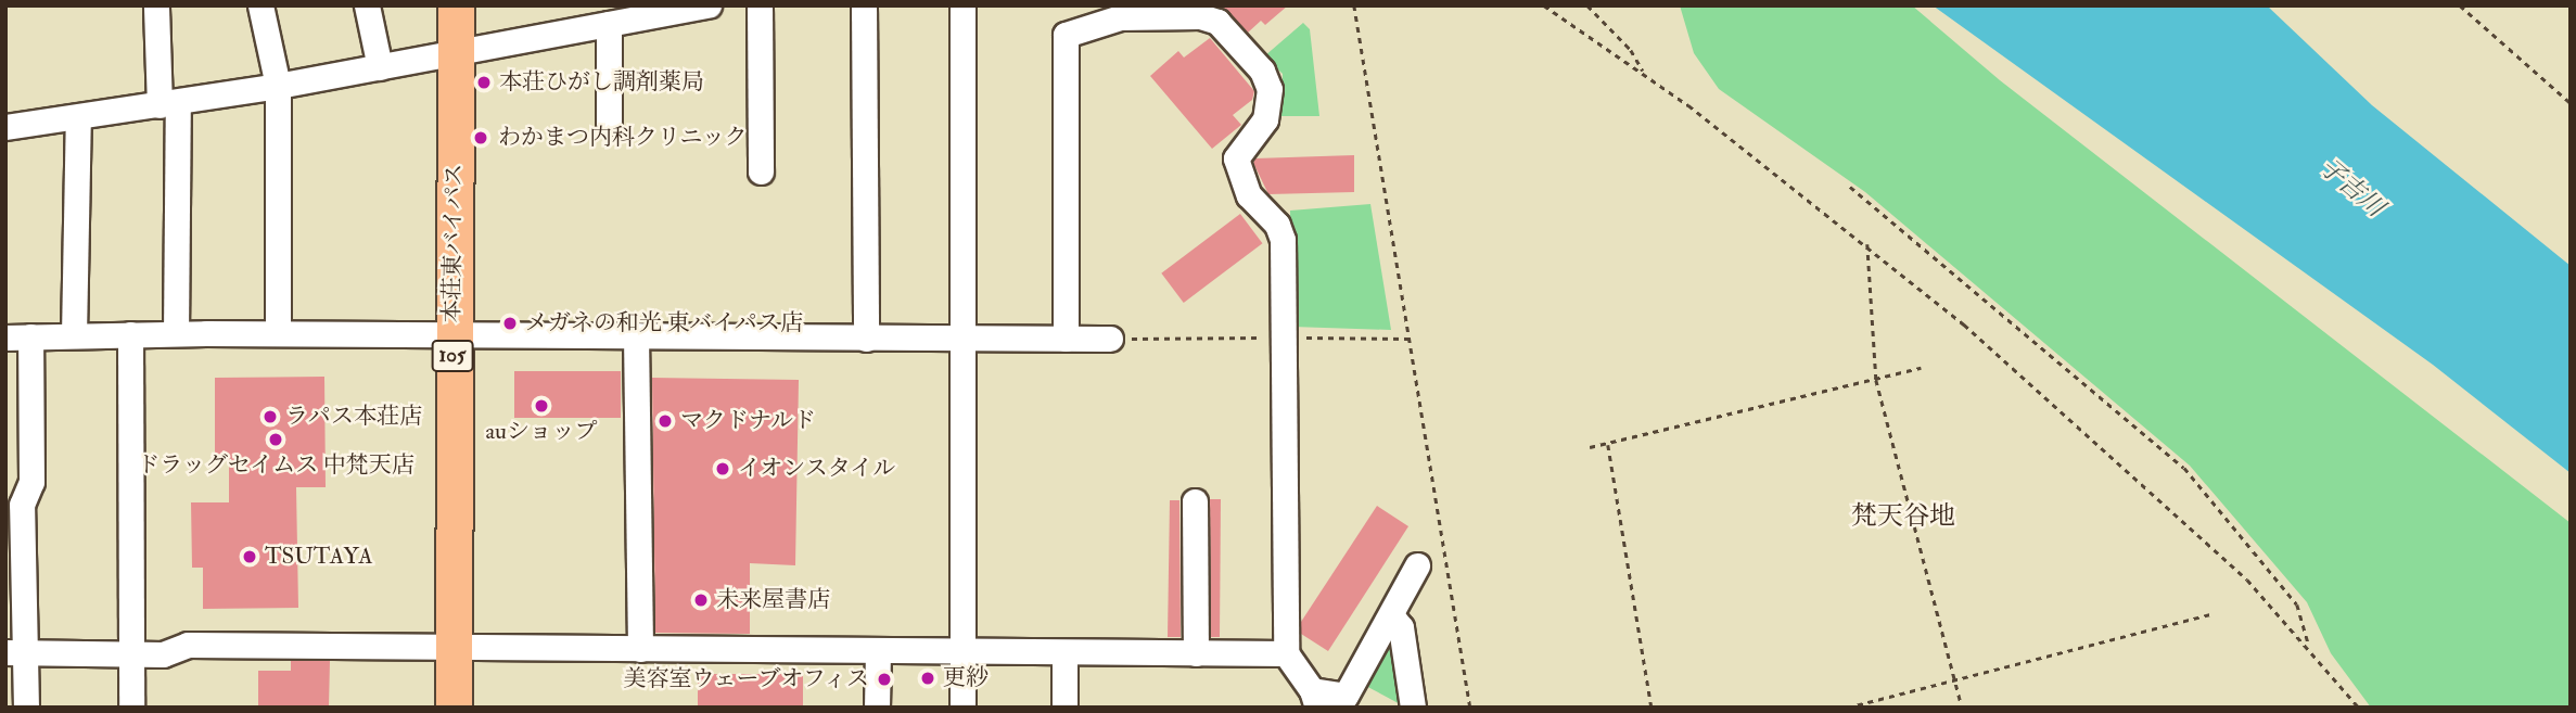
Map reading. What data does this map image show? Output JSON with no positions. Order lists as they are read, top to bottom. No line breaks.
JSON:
{"streets":{"highway":["本荘東バイパス","105"]},"districts":["梵天谷地"],"water":["子吉川"],"places":["本荘ひがし調剤薬局","わかまつ内科クリニック","メガネの和光 東バイパス店","auショップ","ラパス本荘店","マクドナルド","ドラッグセイムス 中梵天店","イオンスタイル","TSUTAYA","未来屋書店","更紗","美容室ウェーブオフィス"]}
